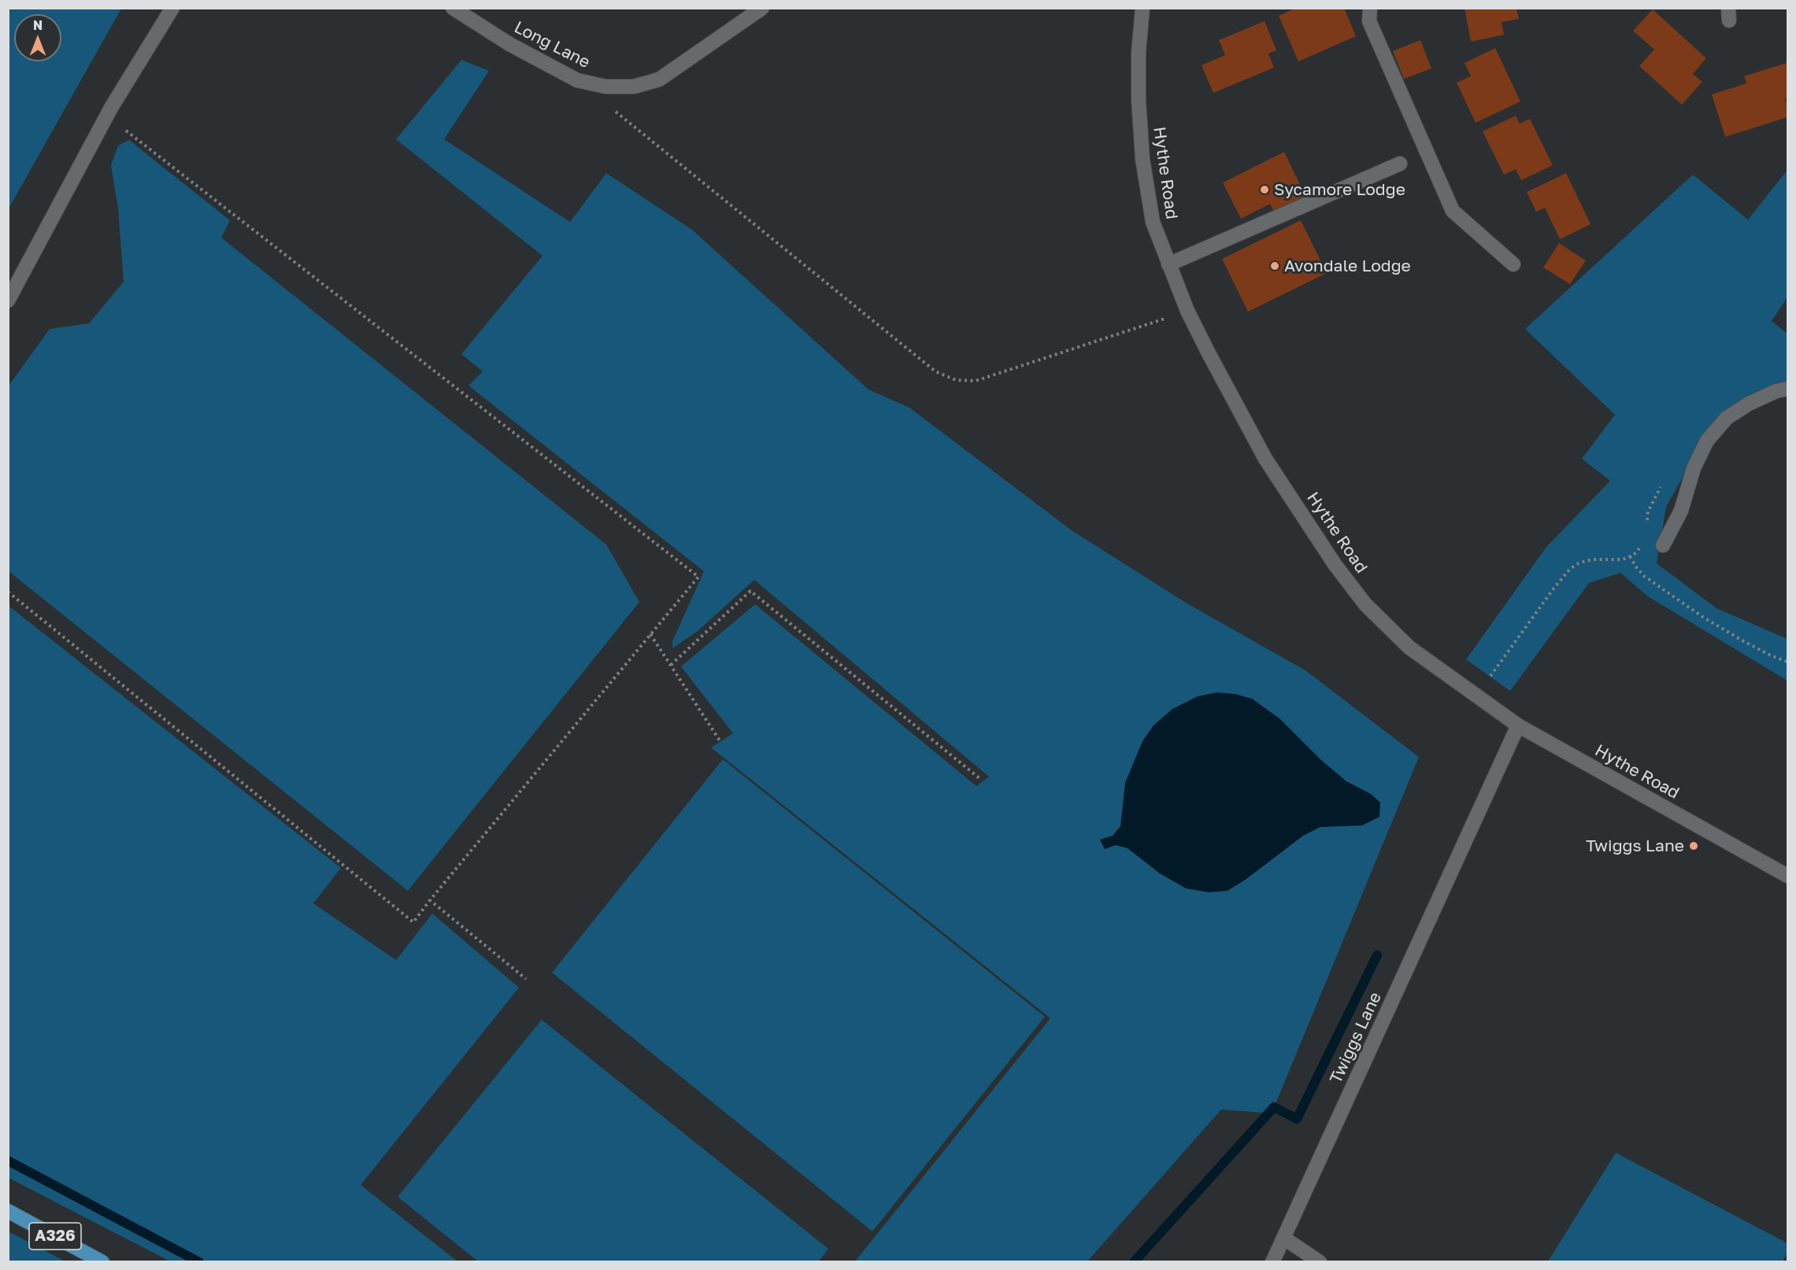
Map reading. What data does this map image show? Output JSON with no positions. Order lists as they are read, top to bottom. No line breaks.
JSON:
{"streets":{"main road":["A326"],"street":["Long Lane","Hythe Road","Twiggs Lane"]},"crossings":[["Hythe Road","Twiggs Lane"]],"places":["Sycamore Lodge","Avondale Lodge","Twiggs Lane"],"north":"top"}
